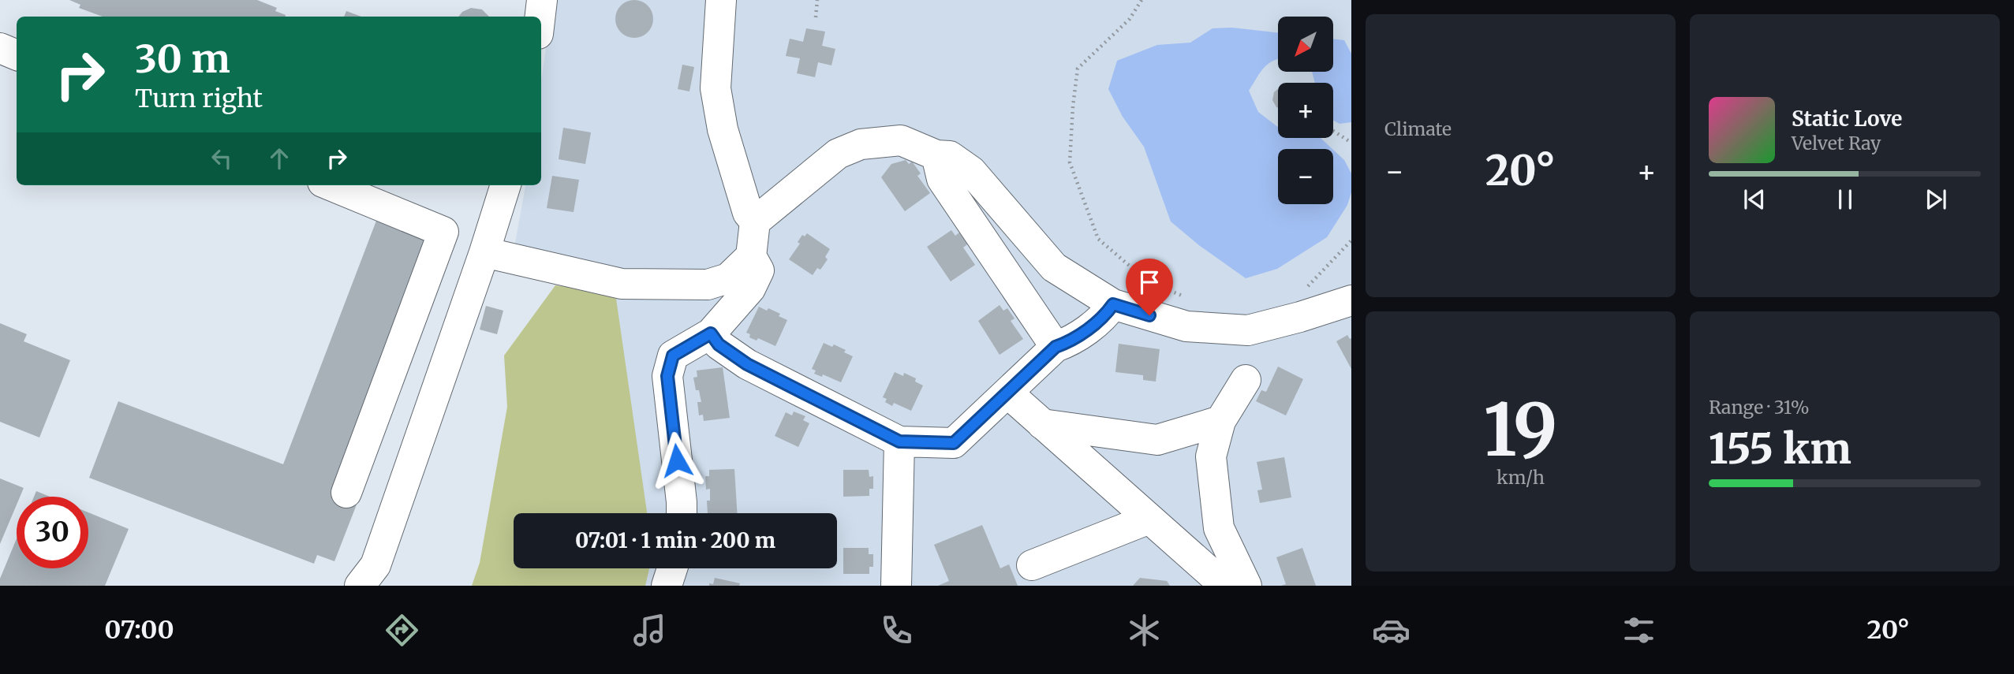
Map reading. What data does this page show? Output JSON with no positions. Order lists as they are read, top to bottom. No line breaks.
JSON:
{"north":"bottom left","page":{"tile":["Climate",["19","km/h"],["Range · 31%","155 km"]],"map_buttons":["+","−"],"turn":["30 m","Turn right"],"song":["Static Love","Velvet Ray"],"heat":["−","20°","+"],"limit":"30","trip":"07:01 · 1 min · 200 m","tabs":["07:00","20°"]}}
